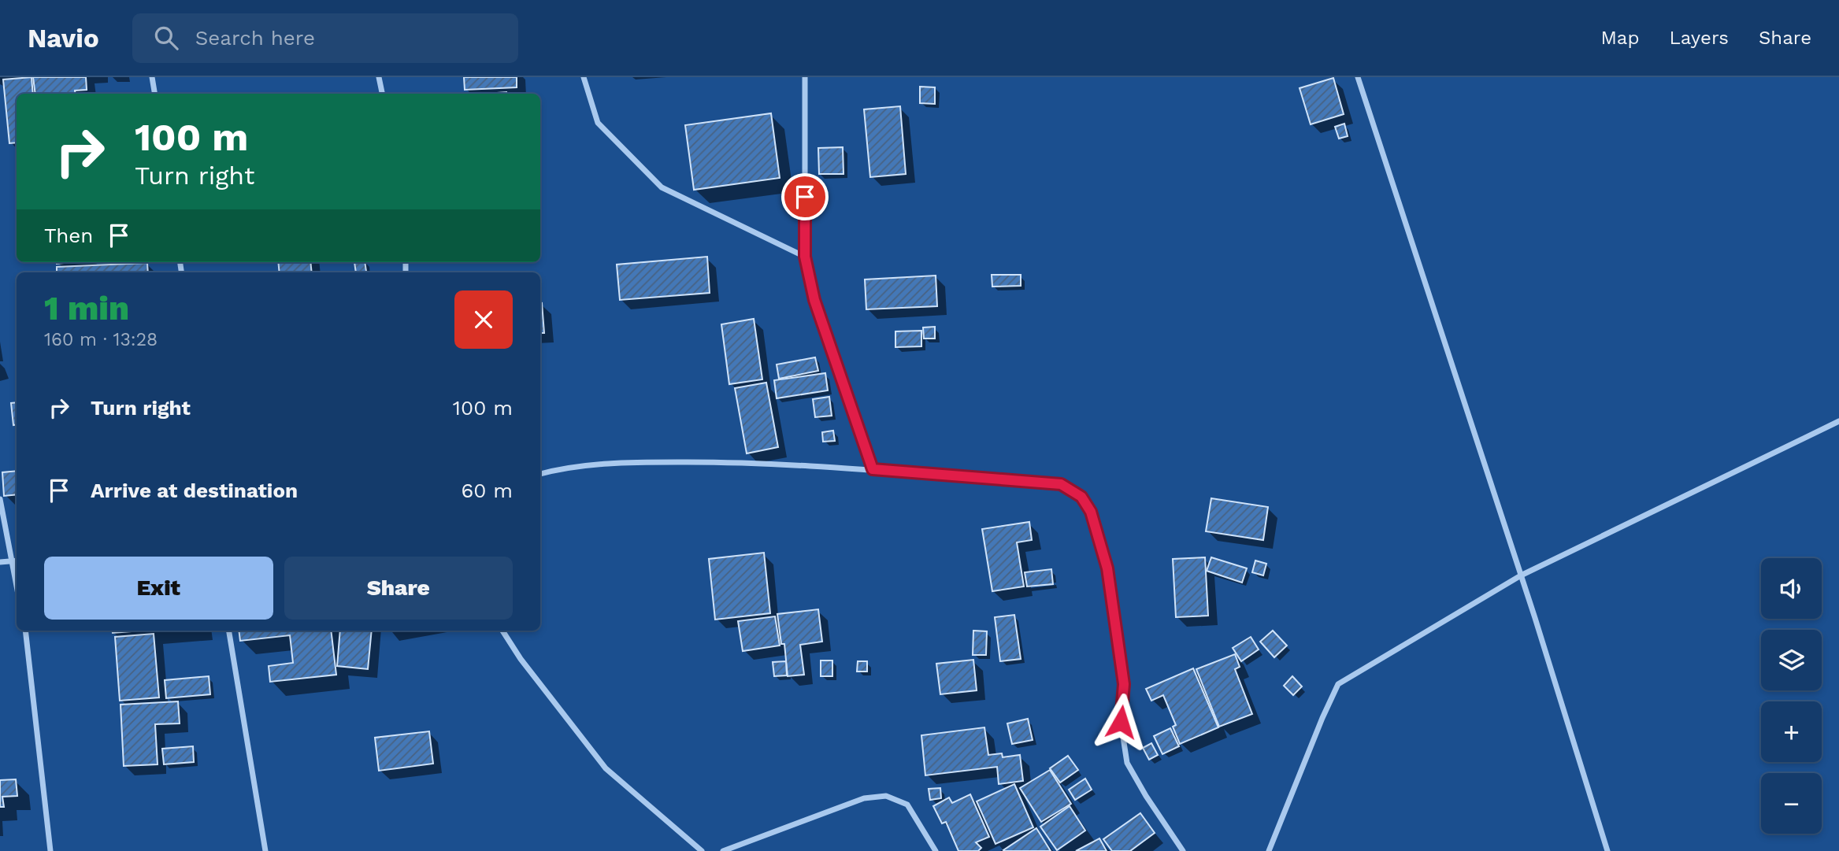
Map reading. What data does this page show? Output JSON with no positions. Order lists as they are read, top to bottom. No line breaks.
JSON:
{"page":{"header":"Navio","search":"Search here","nav":["Map","Layers","Share"],"turn":["100 m","Turn right"],"then":"Then","heading":["1 min","160 m · 13:28"],"list":[{"name":"Turn right","value":"100 m"},{"name":"Arrive at destination","value":"60 m"}],"buttons":["Exit","Share"],"map_buttons":["+","−"]}}
